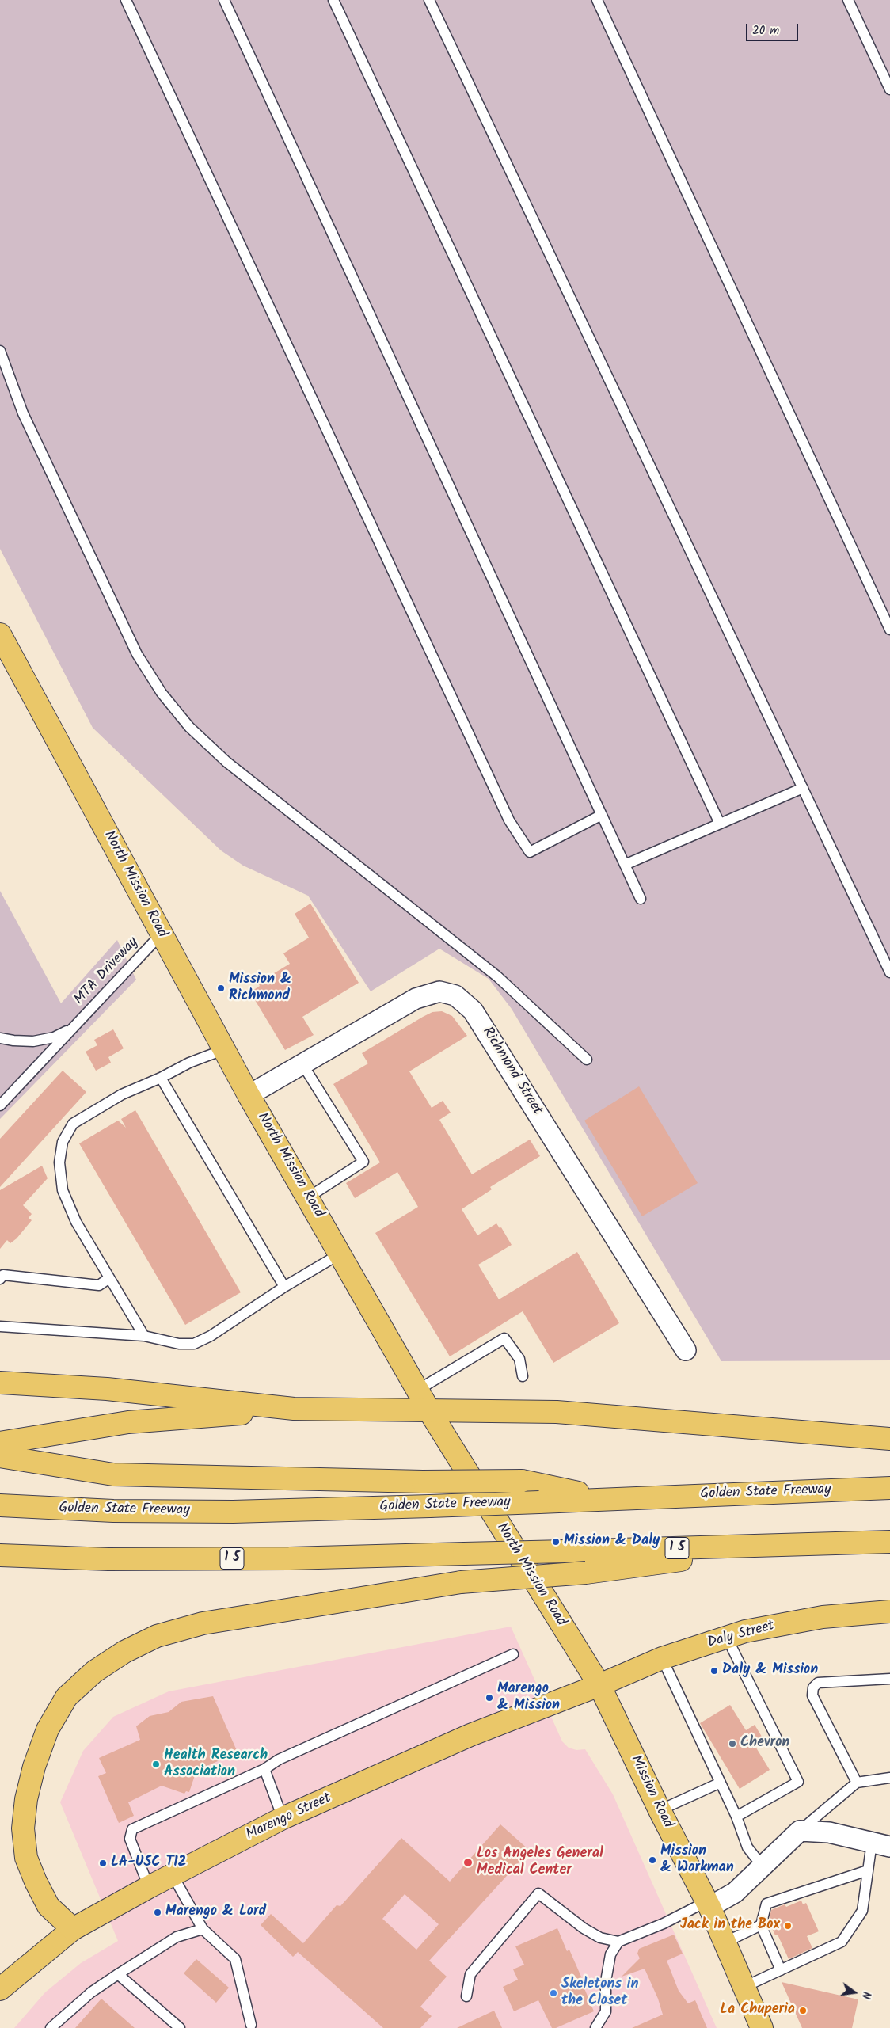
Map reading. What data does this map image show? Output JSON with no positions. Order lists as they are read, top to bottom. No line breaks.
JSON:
{"streets":{"main road":["North Mission Road","Golden State Freeway","I 5","Daly Street","Mission Road","Marengo Street"],"street":["Richmond Street"],"lane":["MTA Driveway"]},"crossings":[["North Mission Road","MTA Driveway"],["North Mission Road","Richmond Street"],["North Mission Road","Daly Street"],["North Mission Road","Mission Road"],["North Mission Road","Marengo Street"],["Daly Street","Mission Road"],["Daly Street","Marengo Street"],["Mission Road","Marengo Street"]],"places":["Mission & Richmond","Mission & Daly","Daly & Mission","Marengo & Mission","Chevron","Health Research Association","Mission & Workman","Los Angeles General Medical Center","LA-USC T12","Marengo & Lord","Jack in the Box","Skeletons in the Closet","La Chuperia"],"scale_bar":"20 m","north":"right"}
